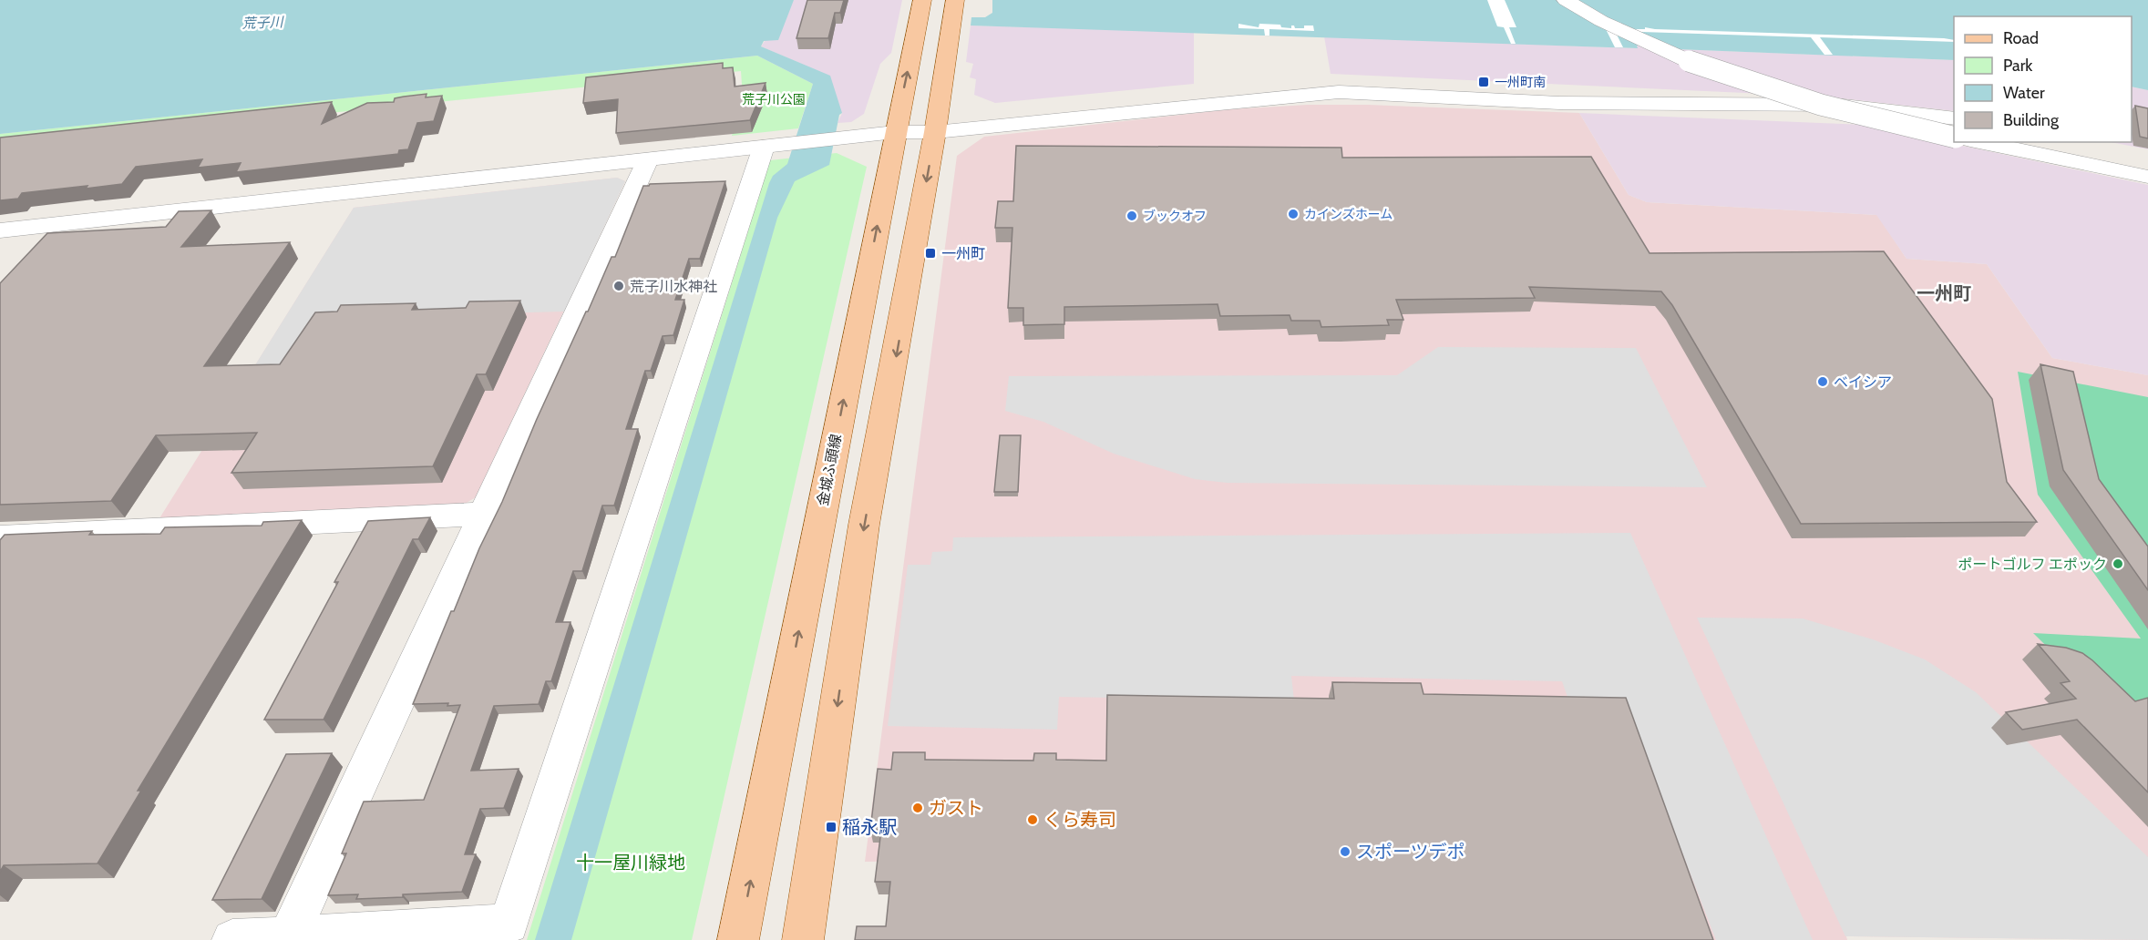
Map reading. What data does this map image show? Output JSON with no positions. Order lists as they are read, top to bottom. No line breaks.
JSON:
{"streets":{"main road":["金城ふ頭線"]},"districts":["一州町"],"water":["荒子川"],"parks":["荒子川公園","十一屋川緑地"],"places":{"transit":["一州町南","一州町","稲永駅"],"other":["カインズホーム","ブックオフ","荒子川水神社","ベイシア","ポートゴルフ エポック","ガスト","くら寿司","スポーツデポ"]},"legend":["Road","Park","Water","Building"]}
